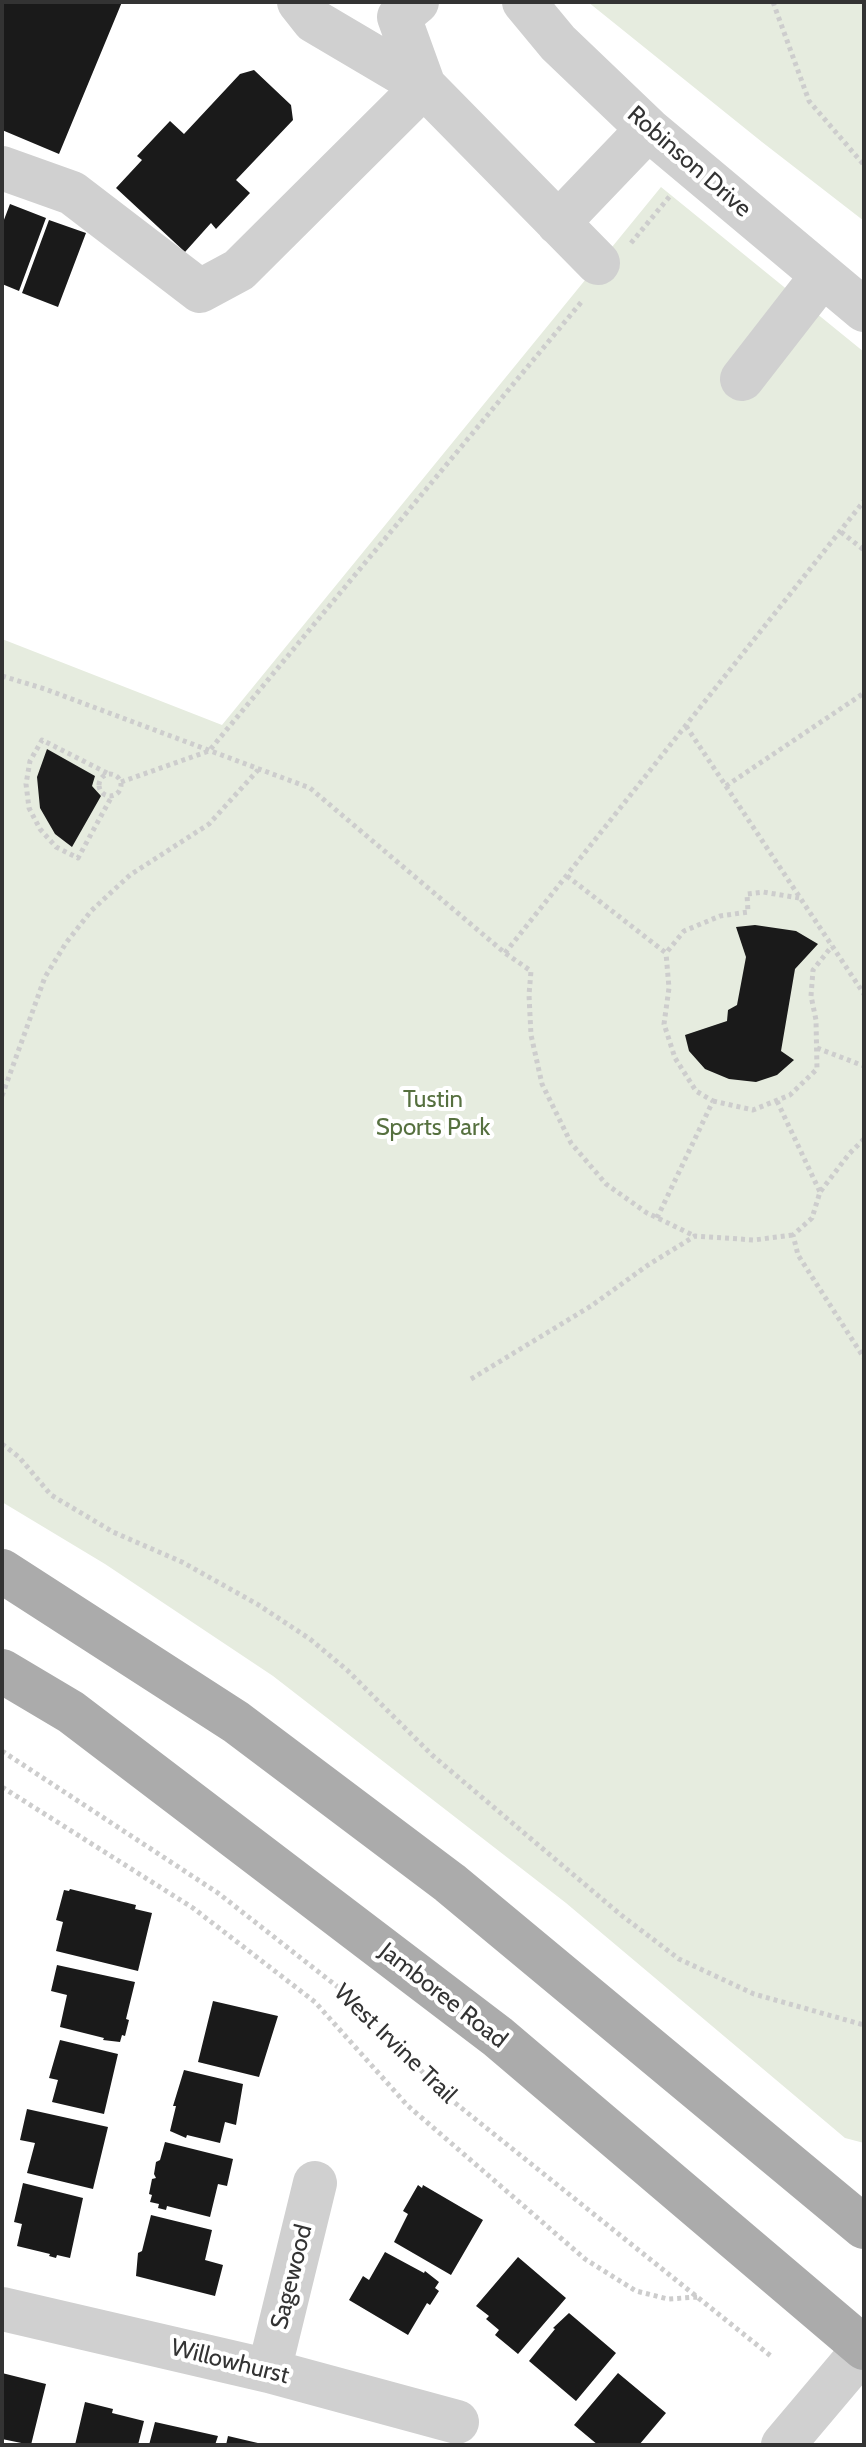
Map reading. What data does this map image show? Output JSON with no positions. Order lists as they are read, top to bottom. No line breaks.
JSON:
{"streets":{"main road":["Jamboree Road"],"street":["Robinson Drive","Sagewood","Willowhurst"],"path":["West Irvine Trail"]},"crossings":[["Sagewood","Willowhurst"]],"parks":["Tustin Sports Park"]}
